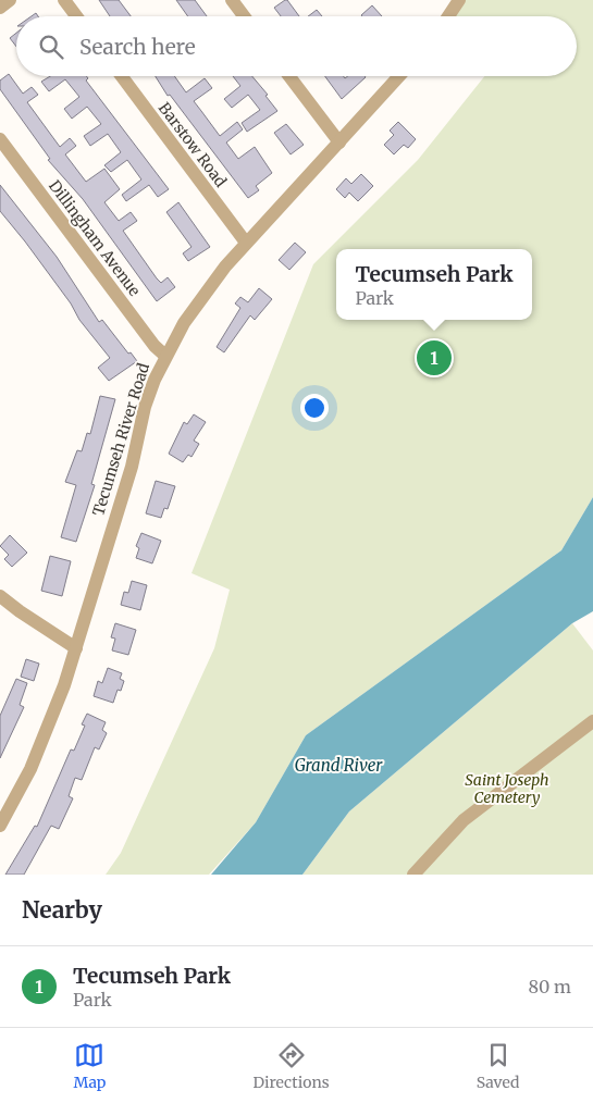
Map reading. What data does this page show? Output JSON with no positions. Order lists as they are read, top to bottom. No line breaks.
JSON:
{"streets":{"street":["Barstow Road","Dillingham Avenue","Tecumseh River Road"]},"crossings":[["Barstow Road","Tecumseh River Road"],["Dillingham Avenue","Tecumseh River Road"]],"water":["Grand River"],"parks":["Saint Joseph Cemetery"],"page":{"search":"Search here","popup":["Tecumseh Park","Park"],"pins":"1","heading":"Nearby","list":[{"mark":"1","name":"Tecumseh Park","note":"Park","value":"80 m"}],"nav":["Map","Directions","Saved"]}}
